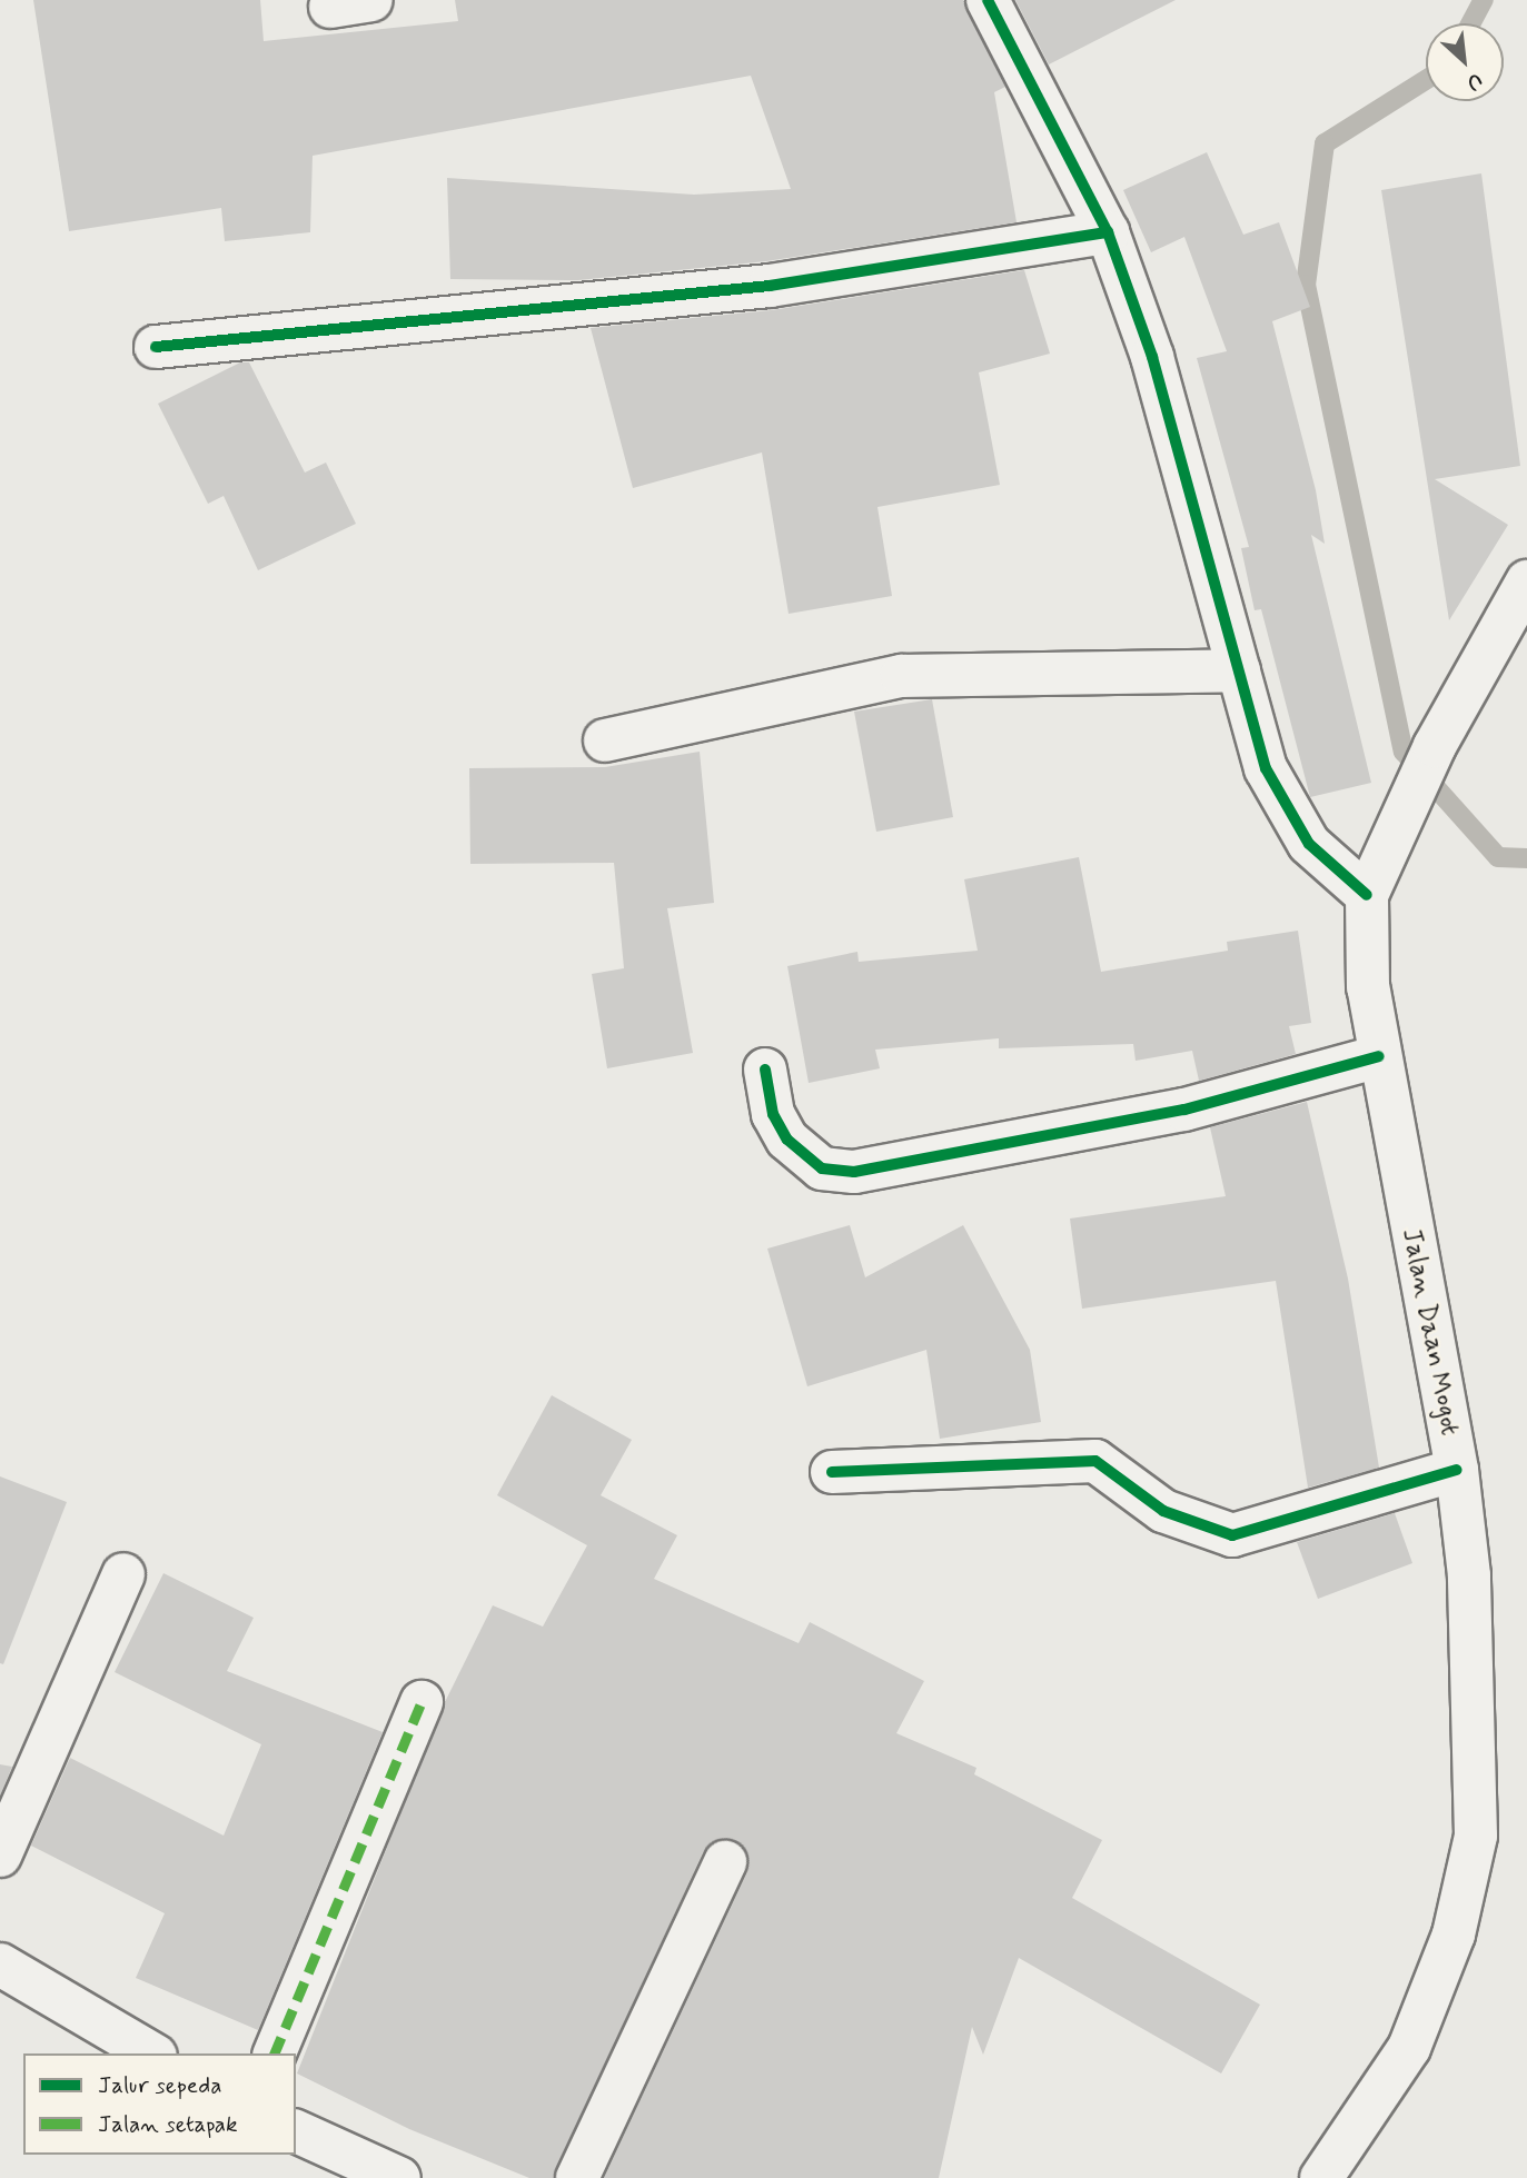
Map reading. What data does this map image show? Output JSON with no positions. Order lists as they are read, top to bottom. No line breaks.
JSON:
{"streets":{"street":["Jalan Daan Mogot"]},"legend":["Jalur sepeda","Jalan setapak"],"north":"bottom right"}
